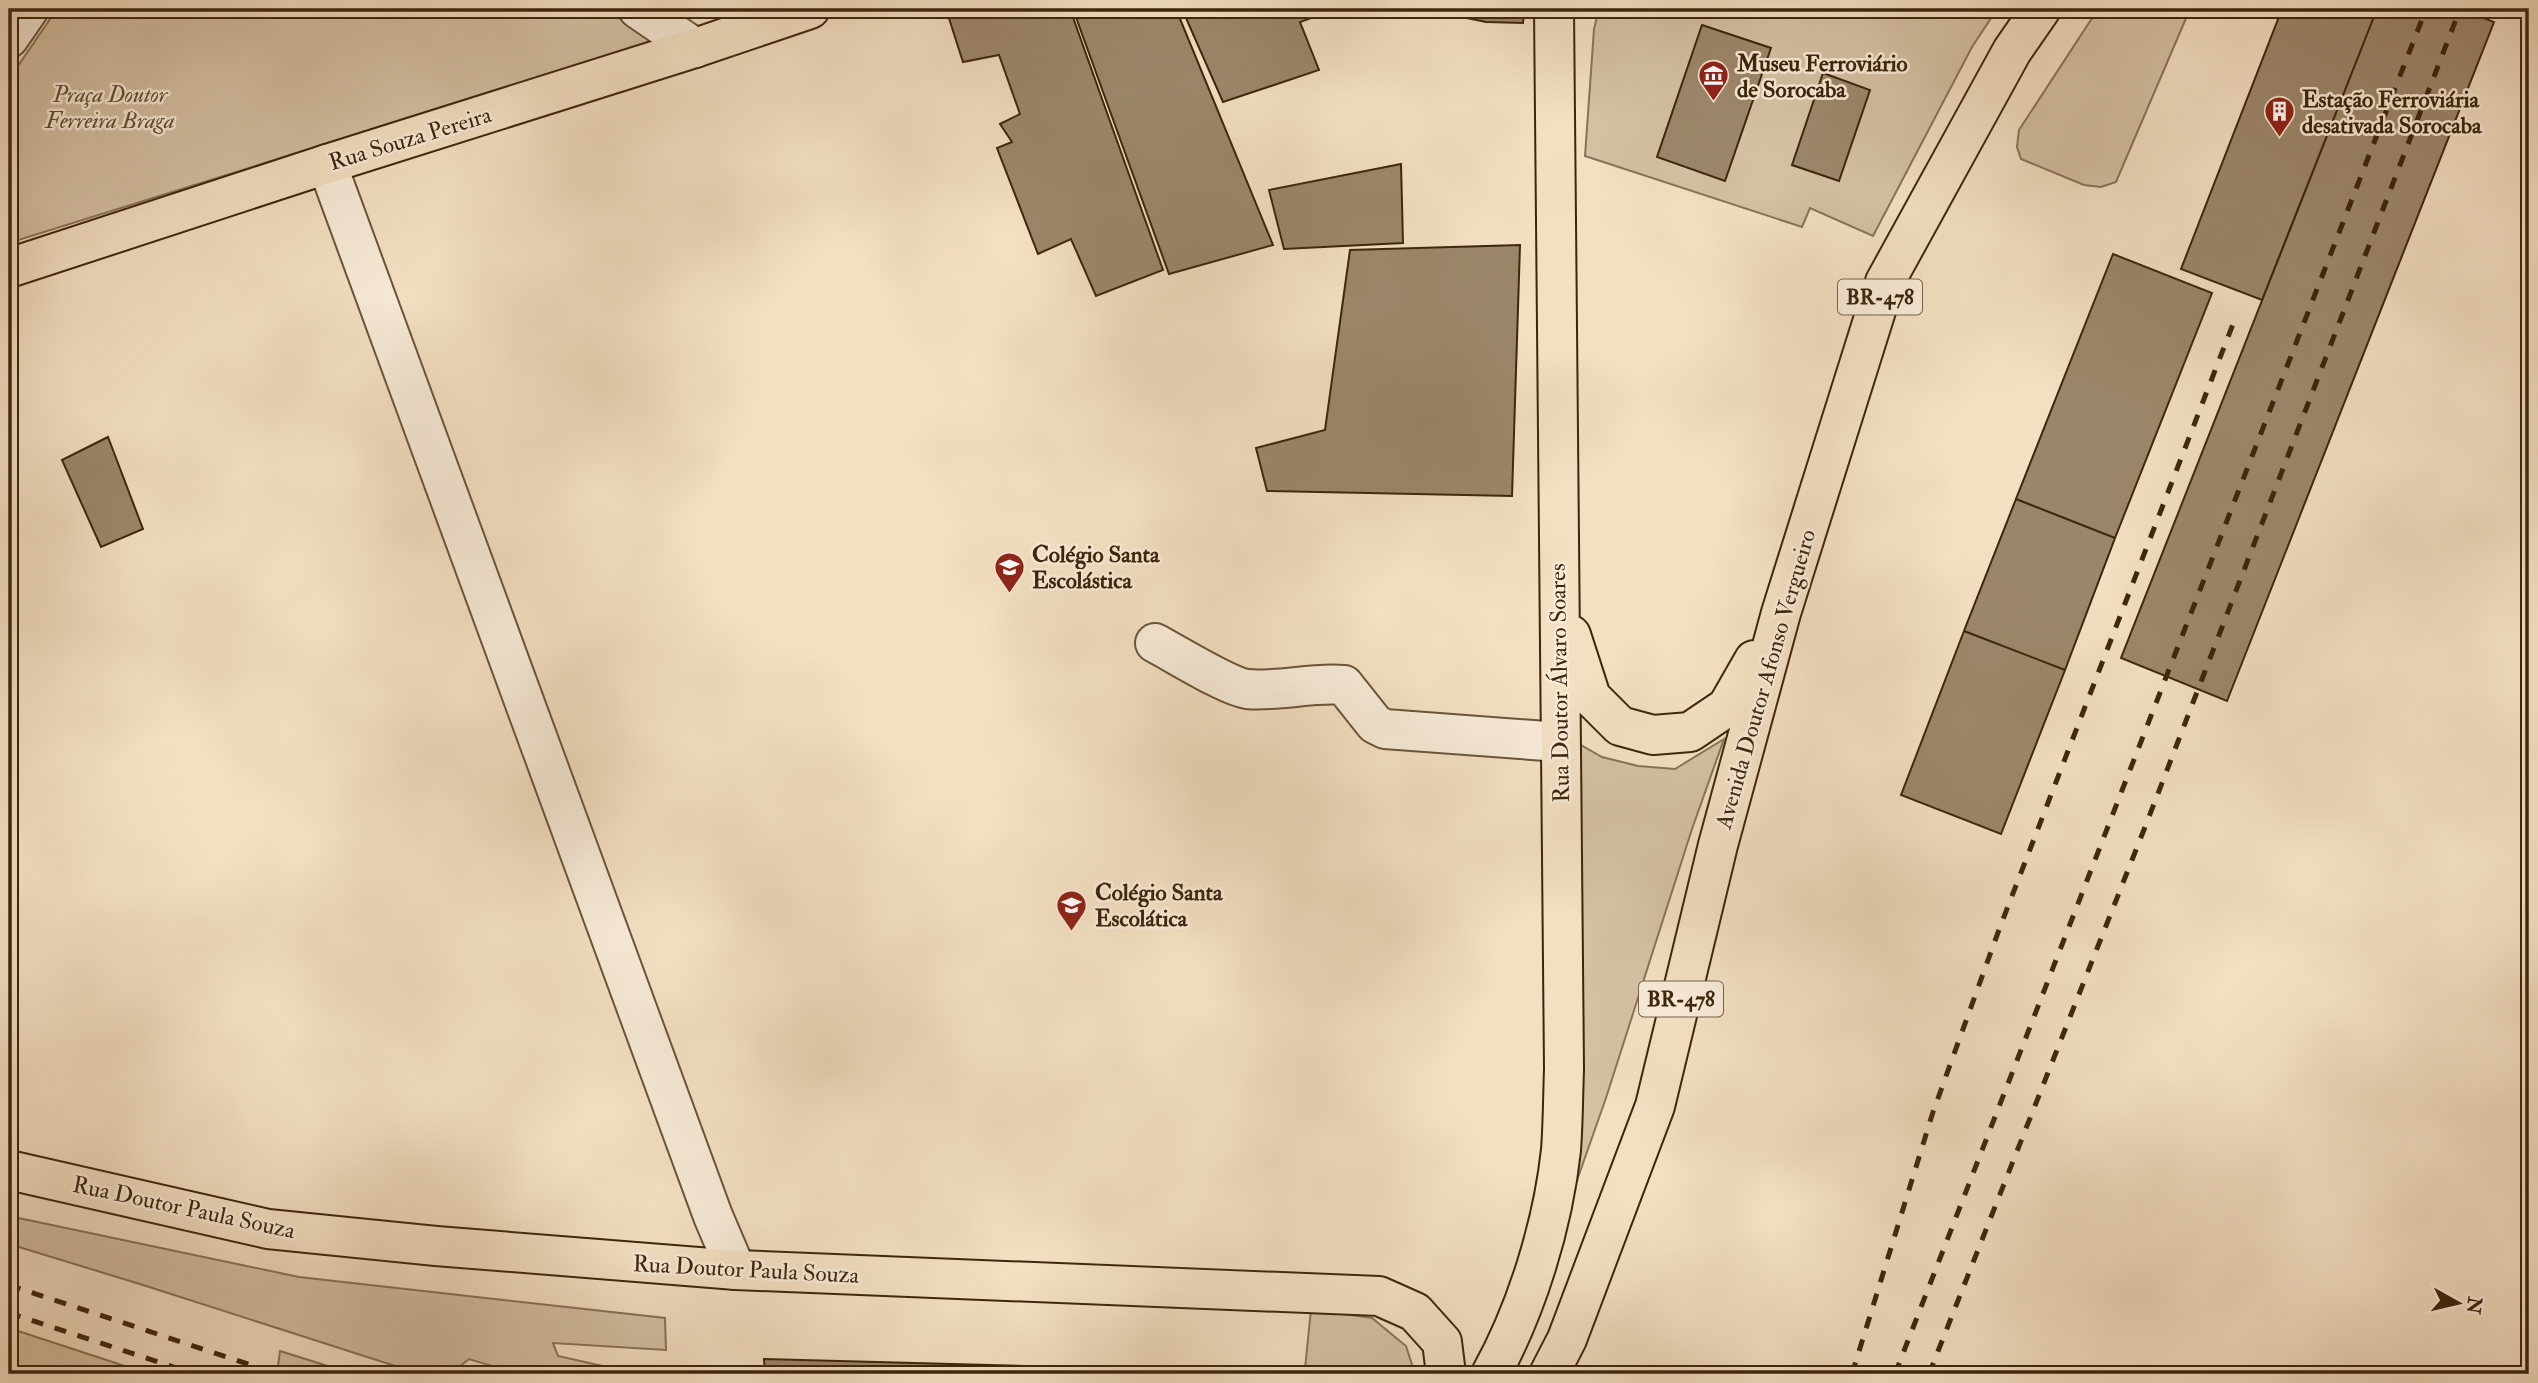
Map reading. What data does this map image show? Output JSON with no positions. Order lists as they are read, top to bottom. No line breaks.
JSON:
{"streets":{"main road":["Rua Souza Pereira","BR-478","Avenida Doutor Afonso Vergueiro","Rua Doutor Álvaro Soares","Rua Doutor Paula Souza"]},"parks":["Praça Doutor Ferreira Braga"],"places":{"museum":["Museu Ferroviário de Sorocaba"],"building":["Estação Ferroviária desativada Sorocaba"],"school or university":["Colégio Santa Escolástica","Colégio Santa Escolática"]},"north":"right"}
